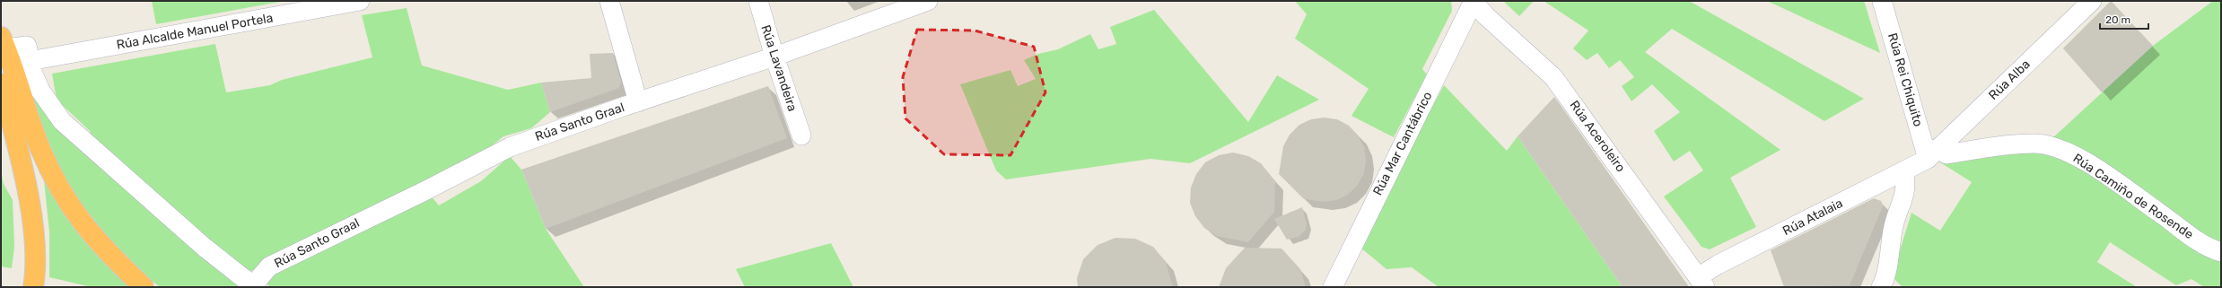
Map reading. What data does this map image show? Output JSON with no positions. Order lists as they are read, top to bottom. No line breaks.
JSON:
{"streets":{"street":["Rúa Alcalde Manuel Portela","Rúa Lavandeira","Rúa Rei Chiquito","Rúa Alba","Rúa Santo Graal","Rúa Aceroleiro","Rúa Mar Cantábrico","Rúa Camiño de Rosende","Rúa Atalaia"]},"crossings":[["Rúa Lavandeira","Rúa Santo Graal"],["Rúa Rei Chiquito","Rúa Alba"],["Rúa Rei Chiquito","Rúa Camiño de Rosende"],["Rúa Rei Chiquito","Rúa Atalaia"],["Rúa Alba","Rúa Camiño de Rosende"],["Rúa Alba","Rúa Atalaia"],["Rúa Aceroleiro","Rúa Mar Cantábrico"],["Rúa Aceroleiro","Rúa Atalaia"],["Rúa Camiño de Rosende","Rúa Atalaia"]],"scale_bar":"20 m"}
